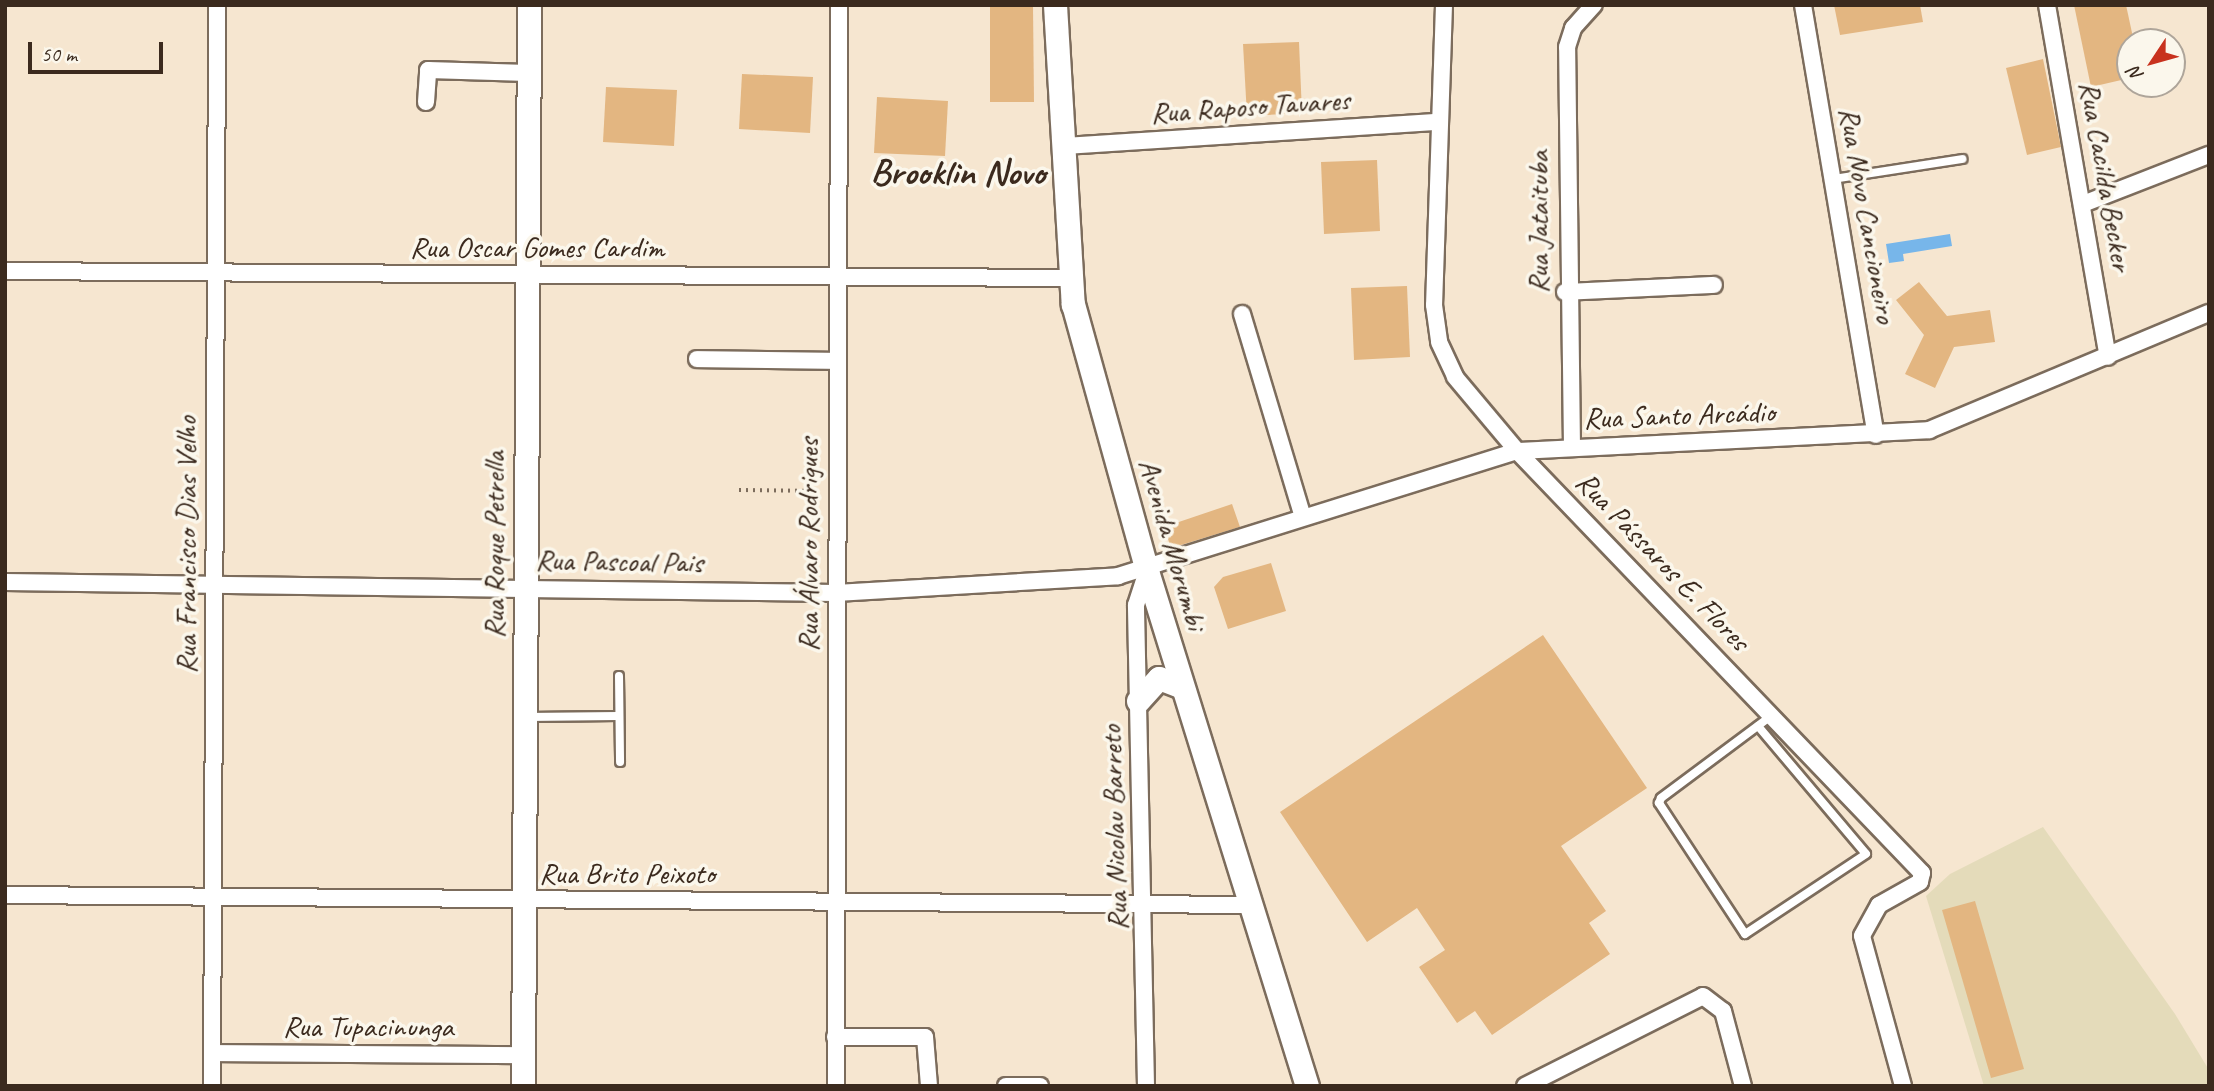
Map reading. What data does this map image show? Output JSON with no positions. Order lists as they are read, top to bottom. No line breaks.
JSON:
{"streets":{"street":["Rua Raposo Tavares","Rua Cacilda Becker","Rua Novo Cancioneiro","Rua Jataituba","Rua Oscar Gomes Cardim","Rua Santo Arcádio","Avenida Morumbi","Rua Francisco Dias Velho","Rua Roque Petrella","Rua Álvaro Rodrigues","Rua Pascoal Pais","Rua Pássaros E. Flores","Rua Nicolau Barreto","Rua Brito Peixoto","Rua Tupacinunga"]},"crossings":[["Rua Raposo Tavares","Avenida Morumbi"],["Rua Raposo Tavares","Rua Pássaros E. Flores"],["Rua Cacilda Becker","Rua Santo Arcádio"],["Rua Novo Cancioneiro","Rua Santo Arcádio"],["Rua Jataituba","Rua Santo Arcádio"],["Rua Oscar Gomes Cardim","Avenida Morumbi"],["Rua Oscar Gomes Cardim","Rua Francisco Dias Velho"],["Rua Oscar Gomes Cardim","Rua Roque Petrella"],["Rua Oscar Gomes Cardim","Rua Álvaro Rodrigues"],["Rua Santo Arcádio","Avenida Morumbi"],["Rua Santo Arcádio","Rua Pascoal Pais"],["Rua Santo Arcádio","Rua Pássaros E. Flores"],["Rua Santo Arcádio","Rua Nicolau Barreto"],["Avenida Morumbi","Rua Pascoal Pais"],["Avenida Morumbi","Rua Nicolau Barreto"],["Avenida Morumbi","Rua Brito Peixoto"],["Rua Francisco Dias Velho","Rua Pascoal Pais"],["Rua Francisco Dias Velho","Rua Brito Peixoto"],["Rua Francisco Dias Velho","Rua Tupacinunga"],["Rua Roque Petrella","Rua Pascoal Pais"],["Rua Roque Petrella","Rua Brito Peixoto"],["Rua Roque Petrella","Rua Tupacinunga"],["Rua Álvaro Rodrigues","Rua Pascoal Pais"],["Rua Álvaro Rodrigues","Rua Brito Peixoto"],["Rua Pascoal Pais","Rua Nicolau Barreto"],["Rua Nicolau Barreto","Rua Brito Peixoto"]],"districts":["Brooklin Novo"],"scale_bar":"50 m","north":"bottom left"}
